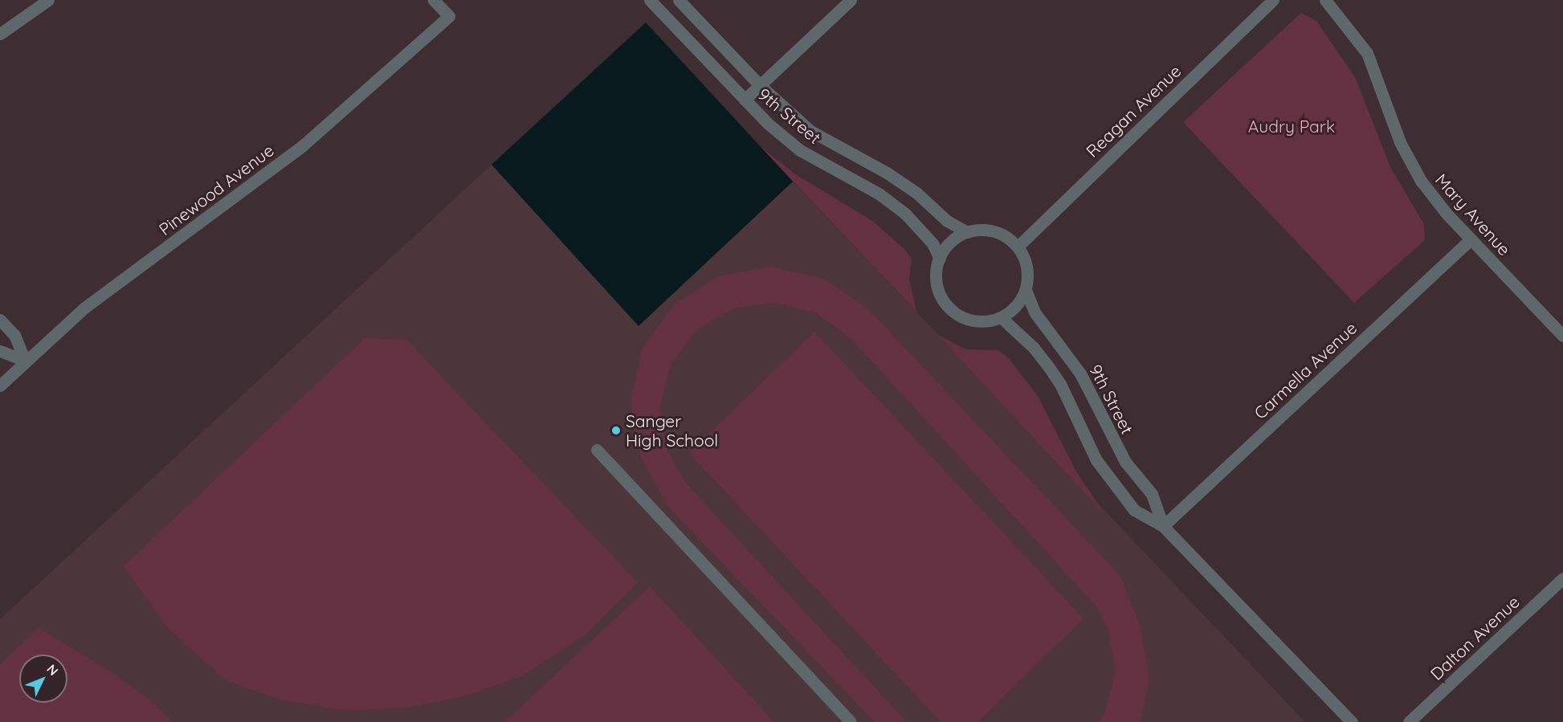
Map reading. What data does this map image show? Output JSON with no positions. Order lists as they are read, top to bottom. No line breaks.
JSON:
{"streets":{"street":["Reagan Avenue","9th Street","Pinewood Avenue","Mary Avenue","Carmella Avenue","Dalton Avenue"]},"crossings":[["Reagan Avenue","9th Street"],["9th Street","Carmella Avenue"],["Mary Avenue","Carmella Avenue"]],"parks":["Audry Park"],"places":["Sanger High School"],"north":"top right"}
